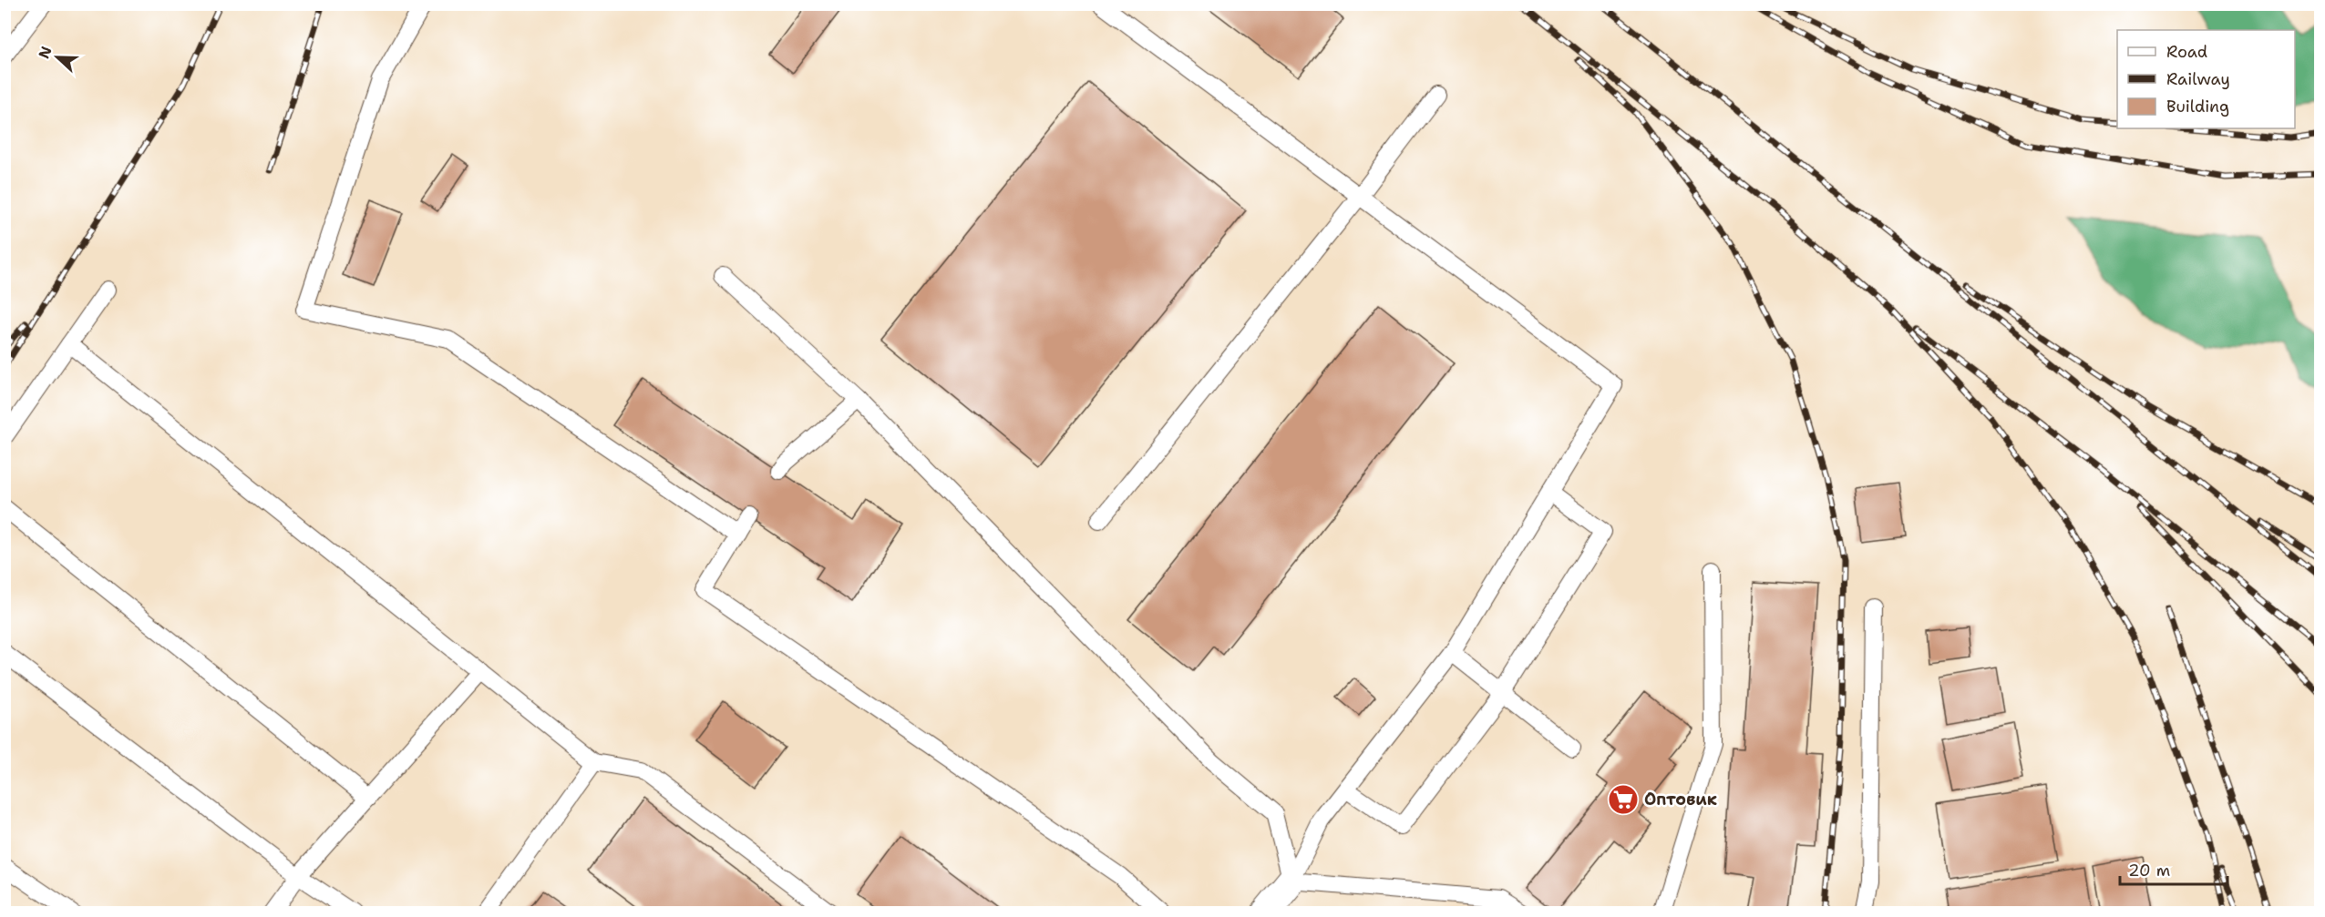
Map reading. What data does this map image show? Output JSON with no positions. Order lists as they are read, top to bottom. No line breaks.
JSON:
{"places":{"supermarket":["Оптовик"]},"legend":["Road","Railway","Building"],"scale_bar":"20 m","north":"left"}
